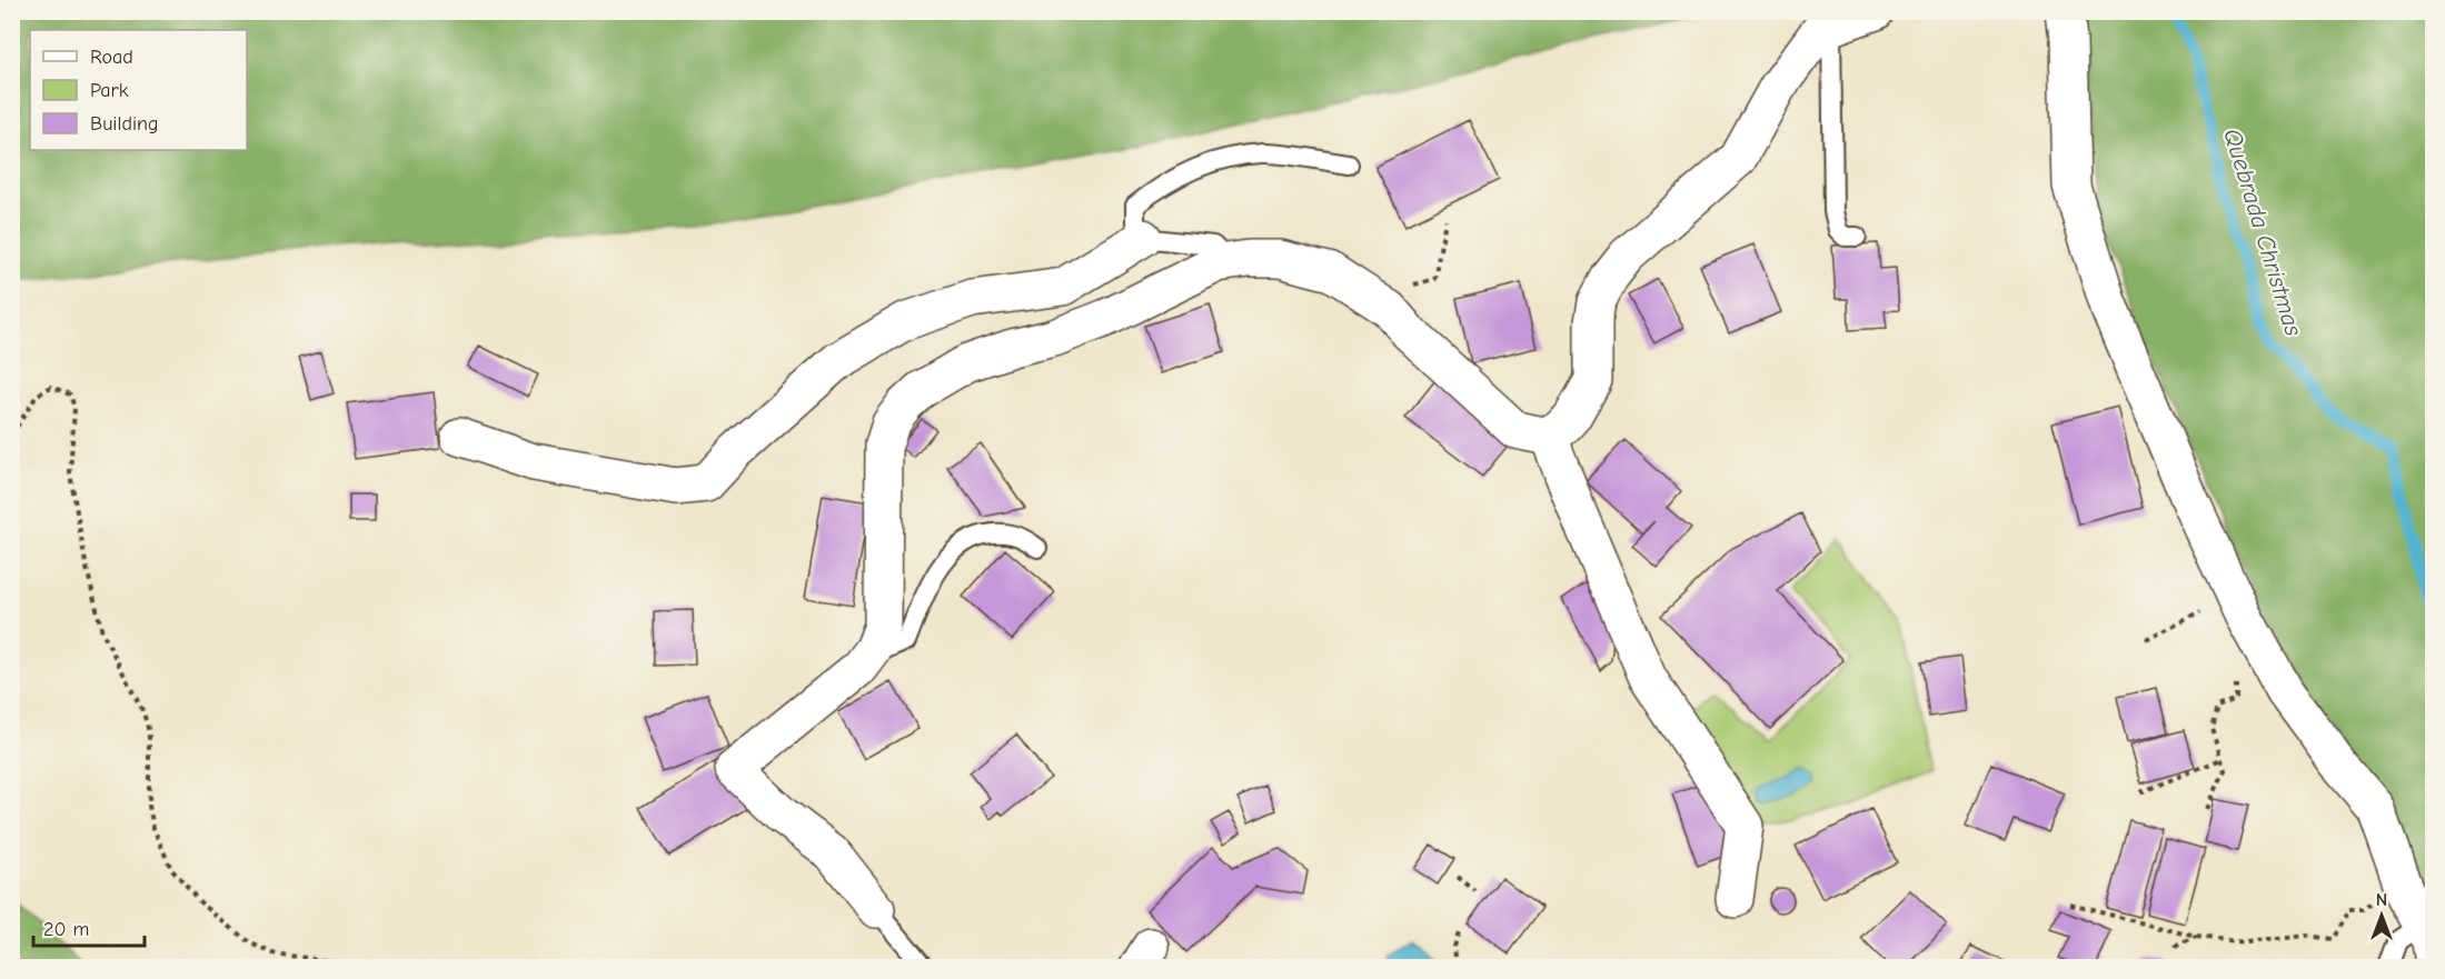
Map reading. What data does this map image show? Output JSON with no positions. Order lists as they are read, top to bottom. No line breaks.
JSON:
{"water":["Quebrada Christmas"],"legend":["Road","Park","Building"],"scale_bar":"20 m","north":"top"}
